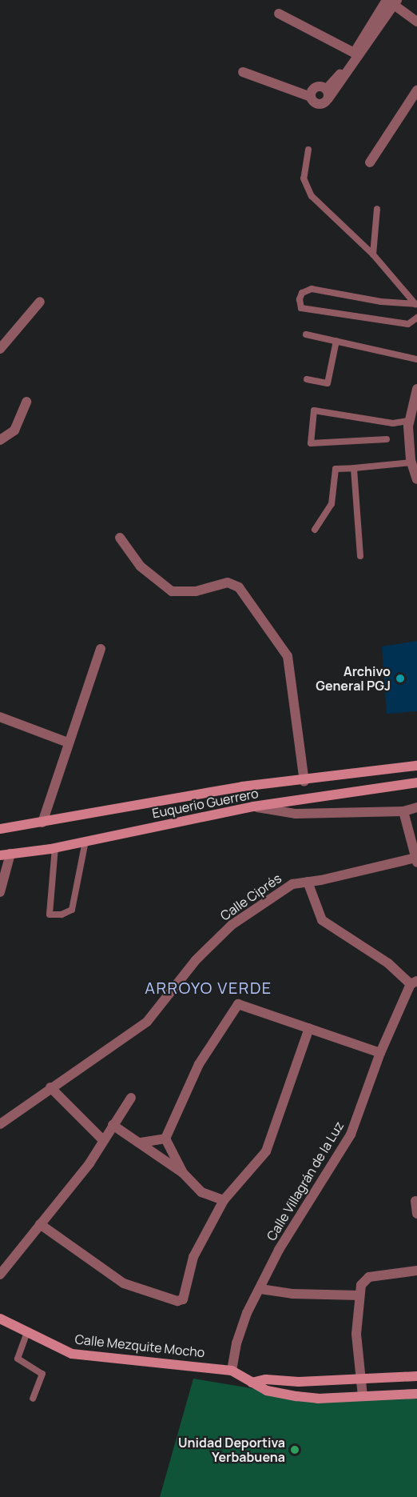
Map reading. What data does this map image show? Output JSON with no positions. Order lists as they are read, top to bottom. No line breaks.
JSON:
{"streets":{"main road":["Euquerio Guerrero","Calle Mezquite Mocho"],"street":["Calle Ciprés","Calle Villagrán de la Luz"]},"crossings":[["Calle Villagrán de la Luz","Calle Mezquite Mocho"]],"districts":["ARROYO VERDE"],"places":["Archivo General PGJ","Unidad Deportiva Yerbabuena"]}
